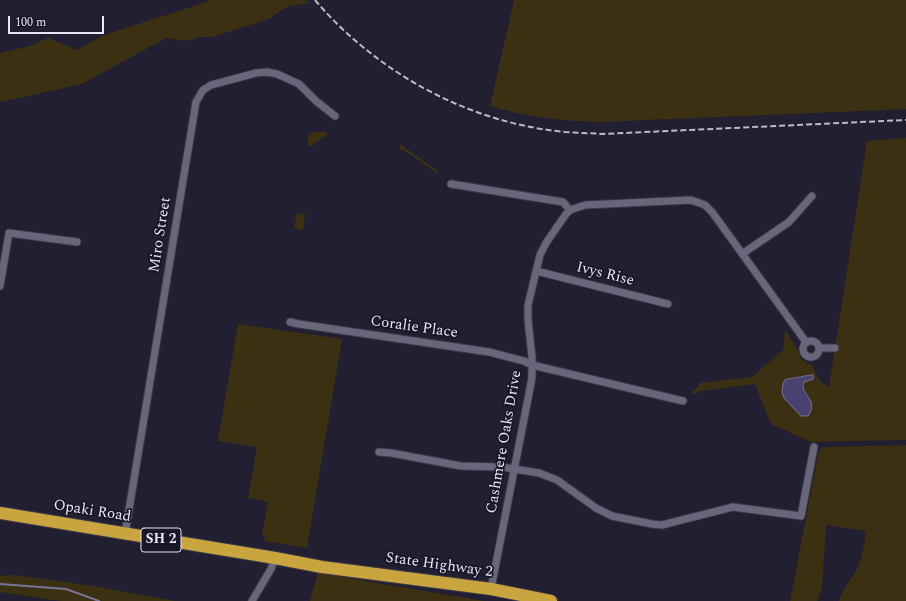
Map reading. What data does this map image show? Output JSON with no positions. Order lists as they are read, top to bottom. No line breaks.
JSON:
{"streets":{"highway":["Opaki Road","SH 2","State Highway 2"],"street":["Miro Street","Ivys Rise","Coralie Place","Cashmere Oaks Drive"]},"crossings":[["Miro Street","Opaki Road"],["Ivys Rise","Cashmere Oaks Drive"],["Coralie Place","Cashmere Oaks Drive"],["Cashmere Oaks Drive","State Highway 2"],["Opaki Road","State Highway 2"]],"scale_bar":"100 m"}
